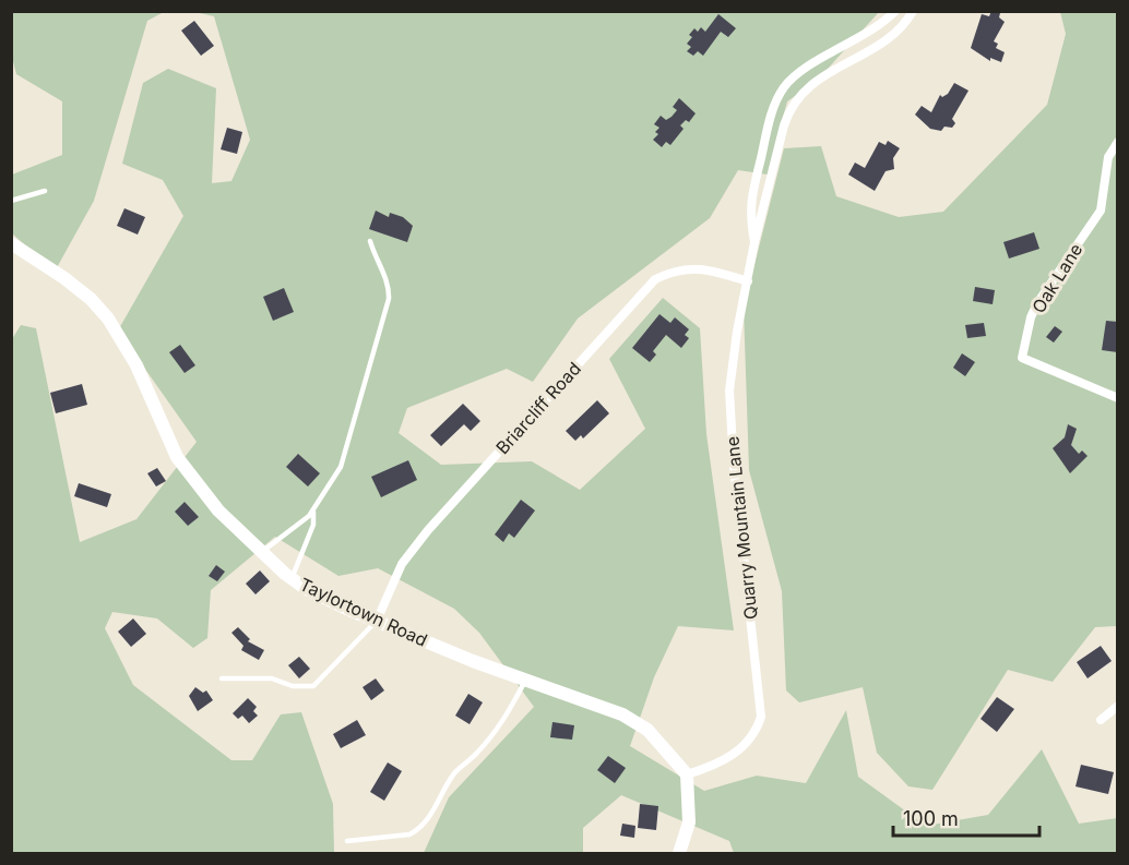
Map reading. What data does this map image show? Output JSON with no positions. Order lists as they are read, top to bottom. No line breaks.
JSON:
{"streets":{"street":["Oak Lane","Briarcliff Road","Quarry Mountain Lane","Taylortown Road"]},"crossings":[["Briarcliff Road","Quarry Mountain Lane"],["Briarcliff Road","Taylortown Road"],["Quarry Mountain Lane","Taylortown Road"]],"scale_bar":"100 m"}
